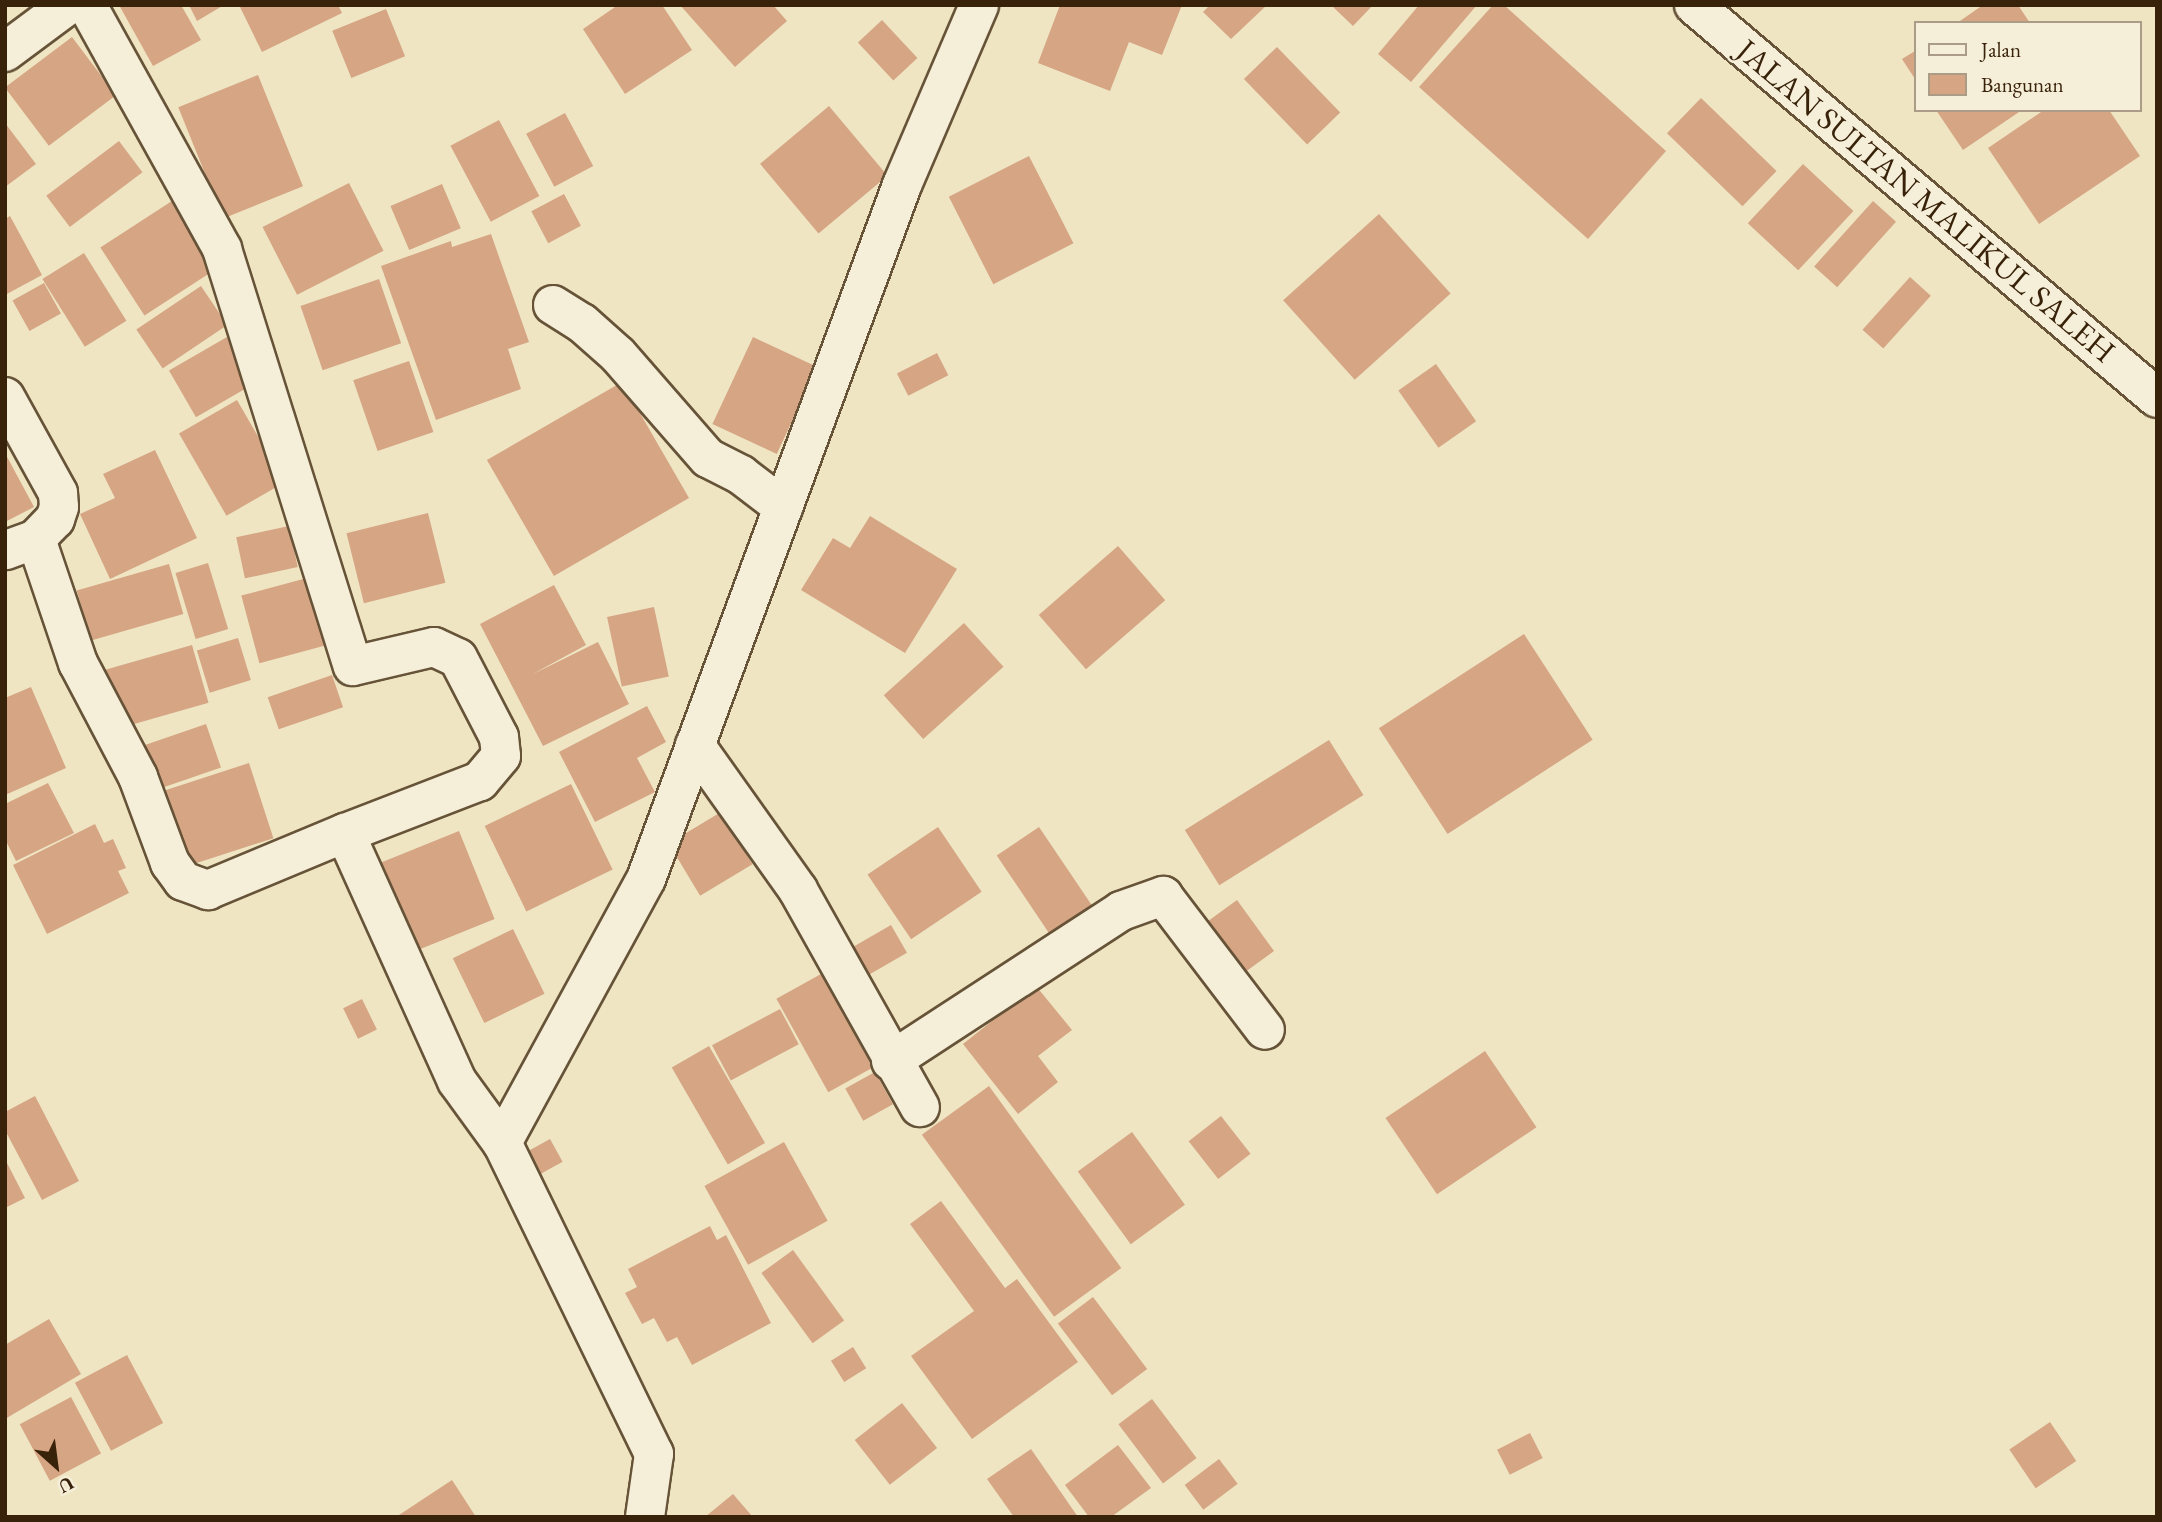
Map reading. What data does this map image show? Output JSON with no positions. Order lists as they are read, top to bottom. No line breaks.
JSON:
{"streets":{"street":["JALAN SULTAN MALIKUL SALEH"]},"legend":["Jalan","Bangunan"],"north":"bottom right"}
